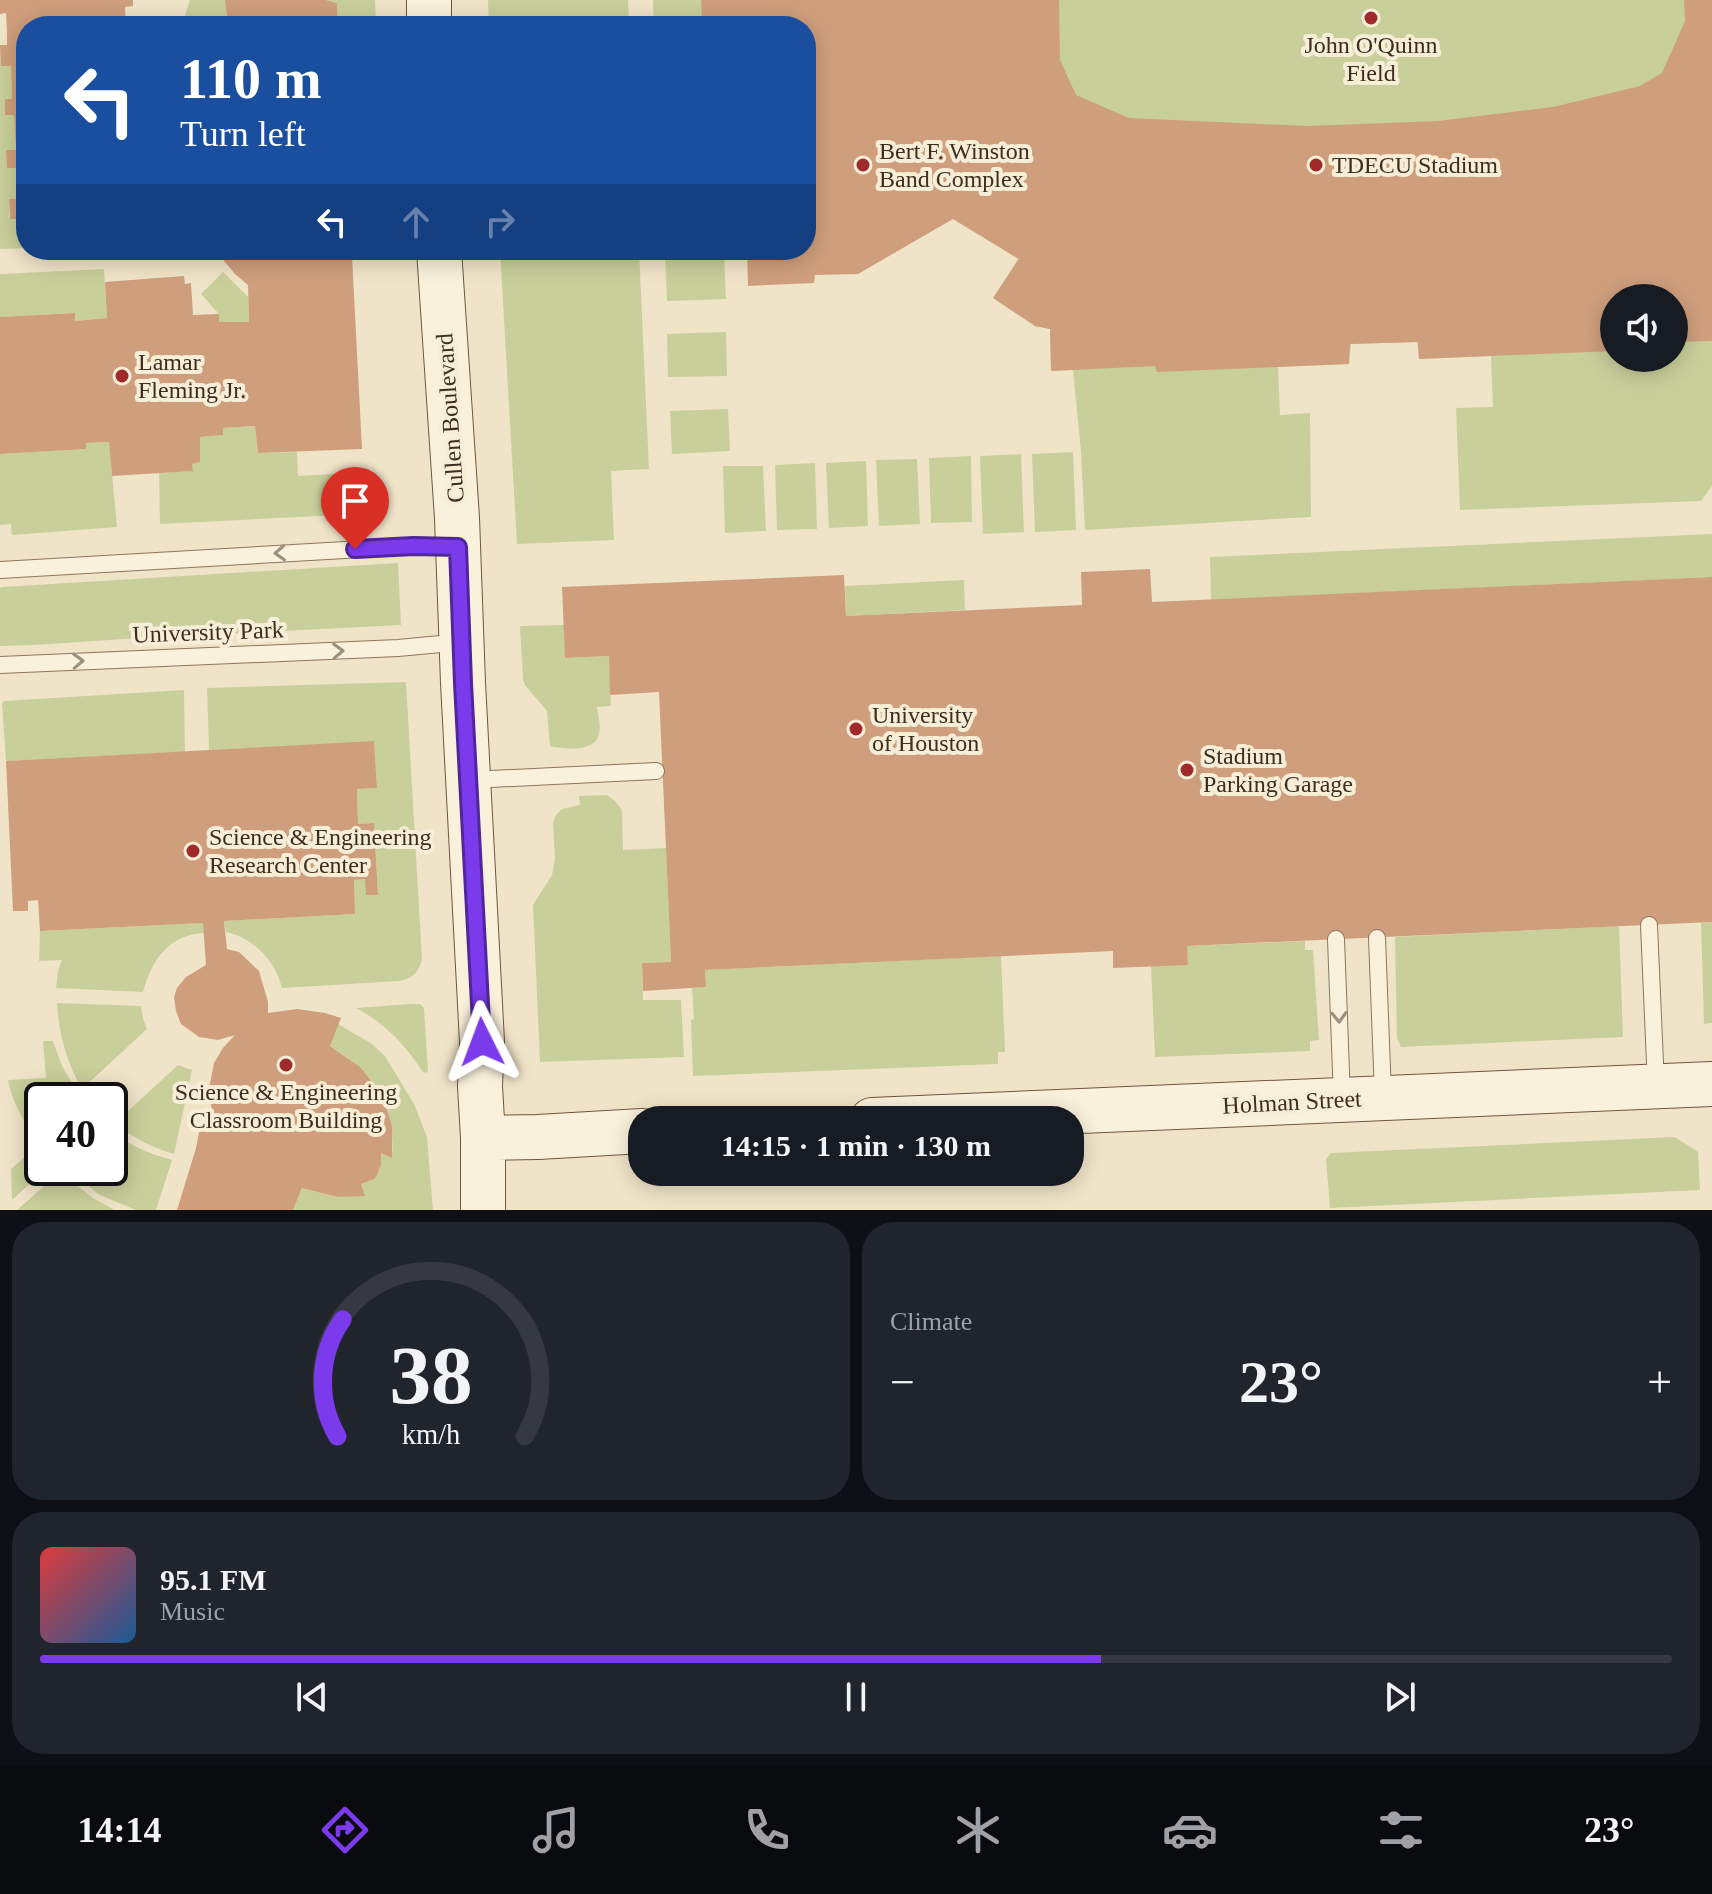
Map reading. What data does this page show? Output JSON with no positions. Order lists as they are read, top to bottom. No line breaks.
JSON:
{"streets":{"street":["Cullen Boulevard","Holman Street"],"lane":["University Park"]},"crossings":[["Cullen Boulevard","University Park"]],"places":["John O'Quinn Field","Bert F. Winston Band Complex","TDECU Stadium","Lamar Fleming Jr.","University of Houston","Stadium Parking Garage","Science & Engineering Research Center","Science & Engineering Classroom Building"],"page":{"turn":["110 m","Turn left"],"limit":"40","trip":"14:15 · 1 min · 130 m","tile":"Climate","heat":["−","23°","+"],"song":["95.1 FM","Music"],"tabs":["14:14","23°"],"gauge":["38","km/h"]}}
